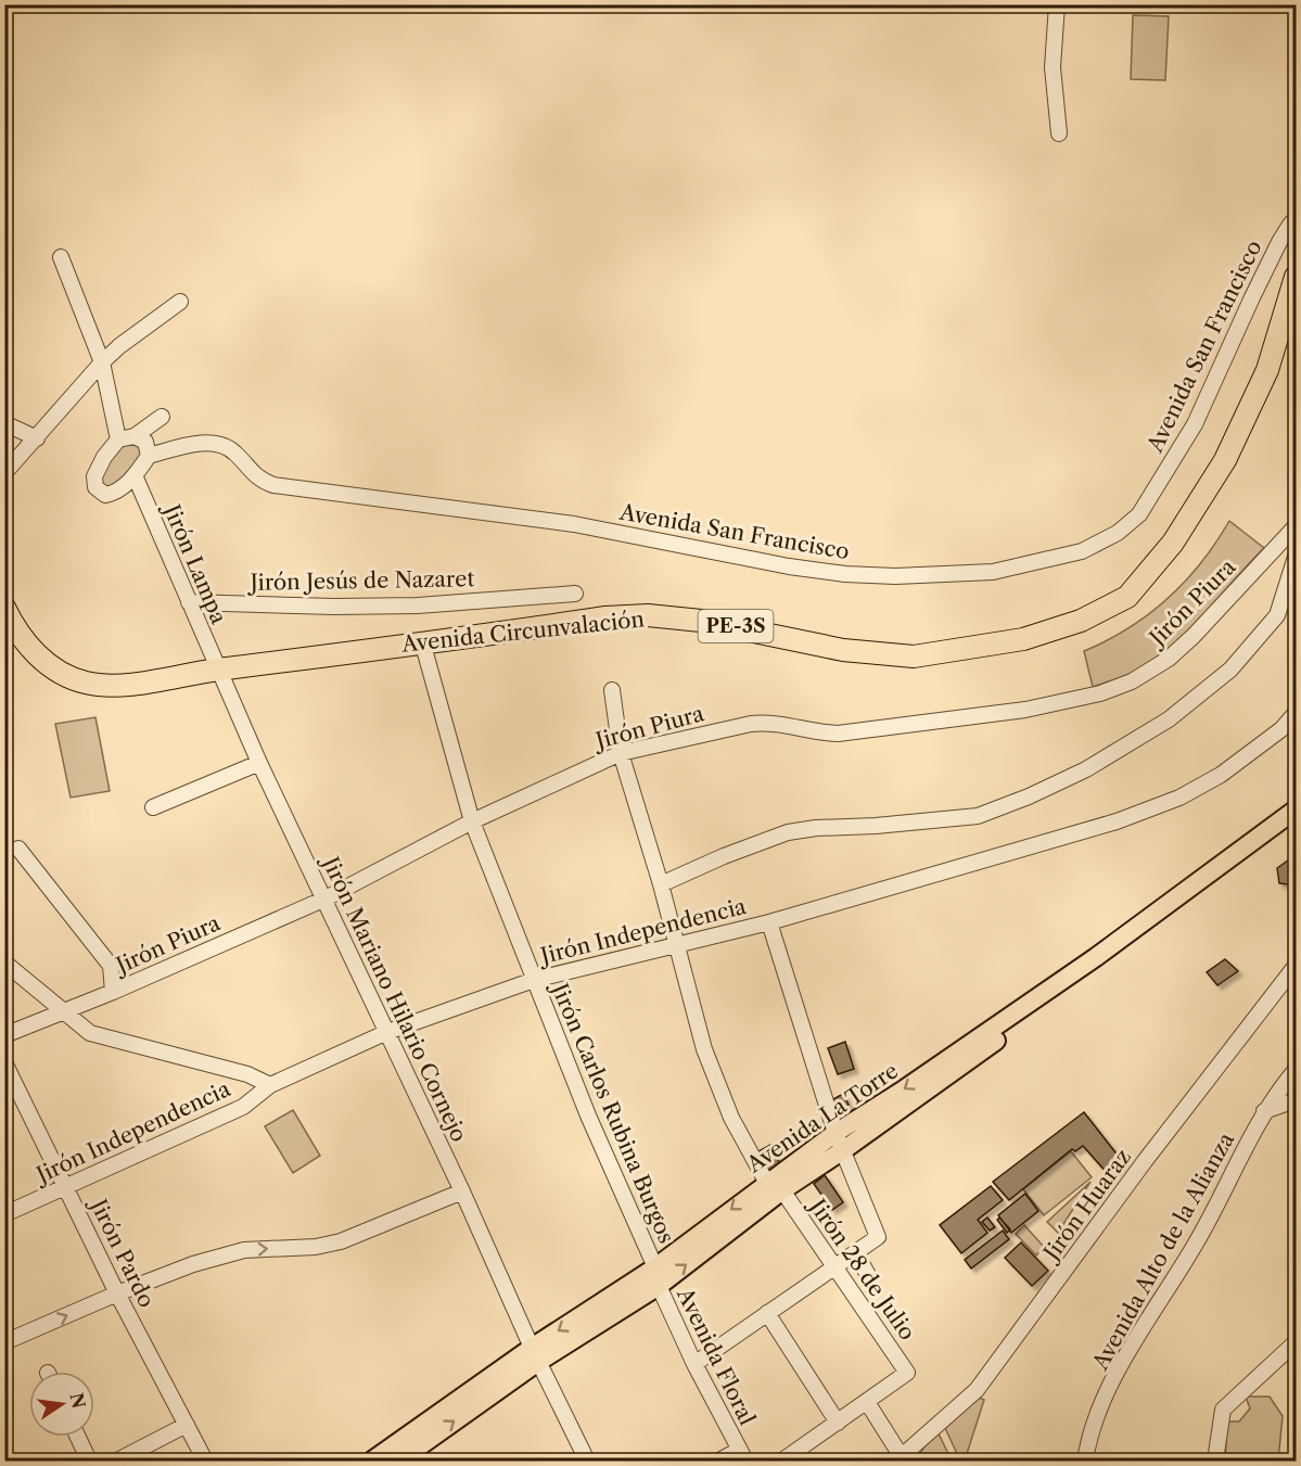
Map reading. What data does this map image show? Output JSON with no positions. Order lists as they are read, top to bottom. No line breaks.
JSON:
{"streets":{"highway":["PE-3S","Avenida Circunvalación"],"main road":["Avenida La Torre"],"street":["Avenida San Francisco","Jirón Lampa","Jirón Jesús de Nazaret","Jirón Piura","Jirón Independencia","Jirón Mariano Hilario Cornejo","Jirón Carlos Rubina Burgos","Jirón Huaraz","Avenida Alto de la Alianza","Jirón Pardo","Jirón 28 de Julio","Avenida Floral"]},"crossings":[["Jirón Lampa","Jirón Jesús de Nazaret"],["Jirón Lampa","Avenida Circunvalación"],["Jirón Lampa","Jirón Mariano Hilario Cornejo"],["Jirón Piura","Jirón Mariano Hilario Cornejo"],["Jirón Piura","Jirón Carlos Rubina Burgos"],["Jirón Piura","Jirón 28 de Julio"],["Avenida Circunvalación","Jirón Mariano Hilario Cornejo"],["Avenida Circunvalación","Jirón Carlos Rubina Burgos"],["Jirón Independencia","Jirón Mariano Hilario Cornejo"],["Jirón Independencia","Jirón Carlos Rubina Burgos"],["Jirón Independencia","Jirón Pardo"],["Jirón Independencia","Jirón 28 de Julio"],["Jirón Mariano Hilario Cornejo","Avenida La Torre"],["Jirón Carlos Rubina Burgos","Avenida La Torre"],["Jirón Carlos Rubina Burgos","Avenida Floral"],["Avenida La Torre","Jirón 28 de Julio"],["Avenida La Torre","Avenida Floral"]],"north":"right"}
